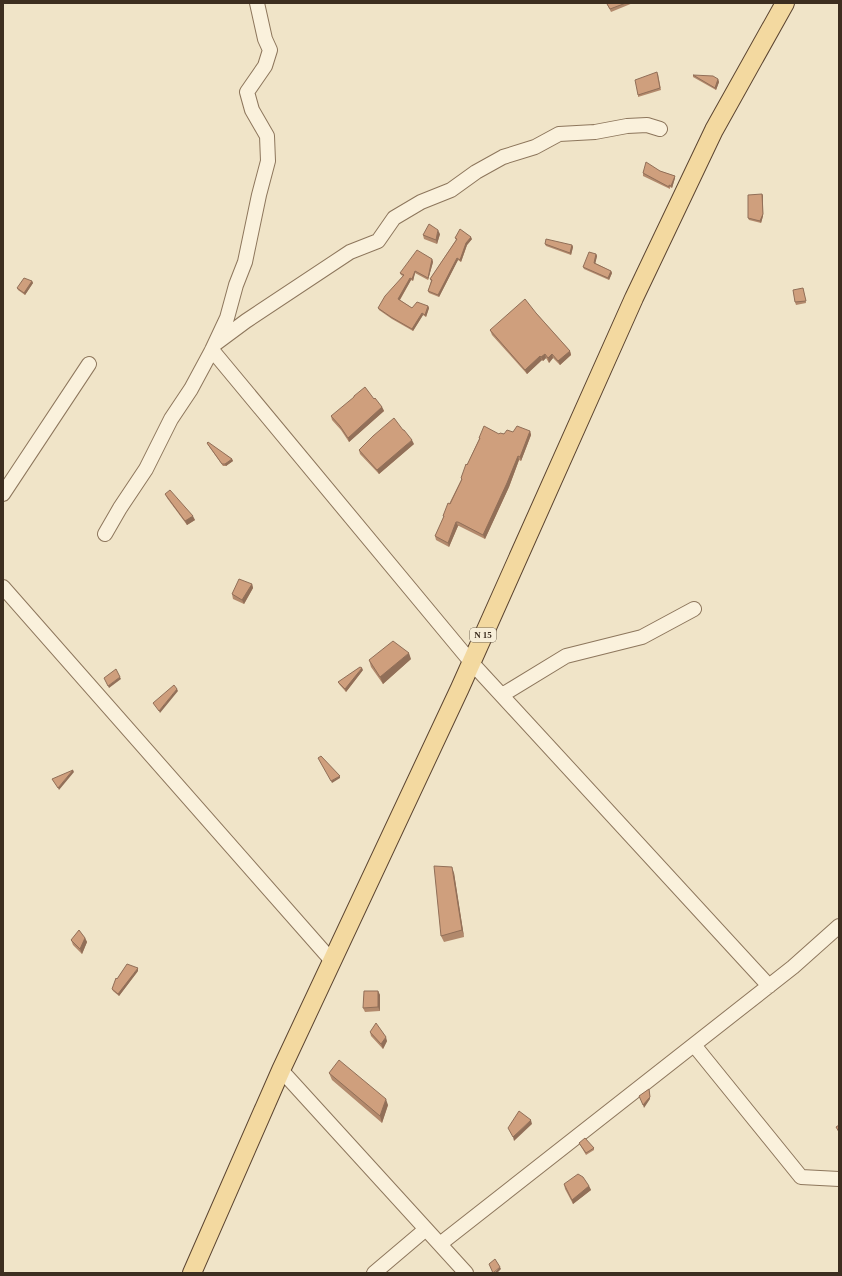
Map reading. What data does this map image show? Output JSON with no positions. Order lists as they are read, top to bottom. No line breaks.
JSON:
{"streets":{"main road":["N 15"]}}
